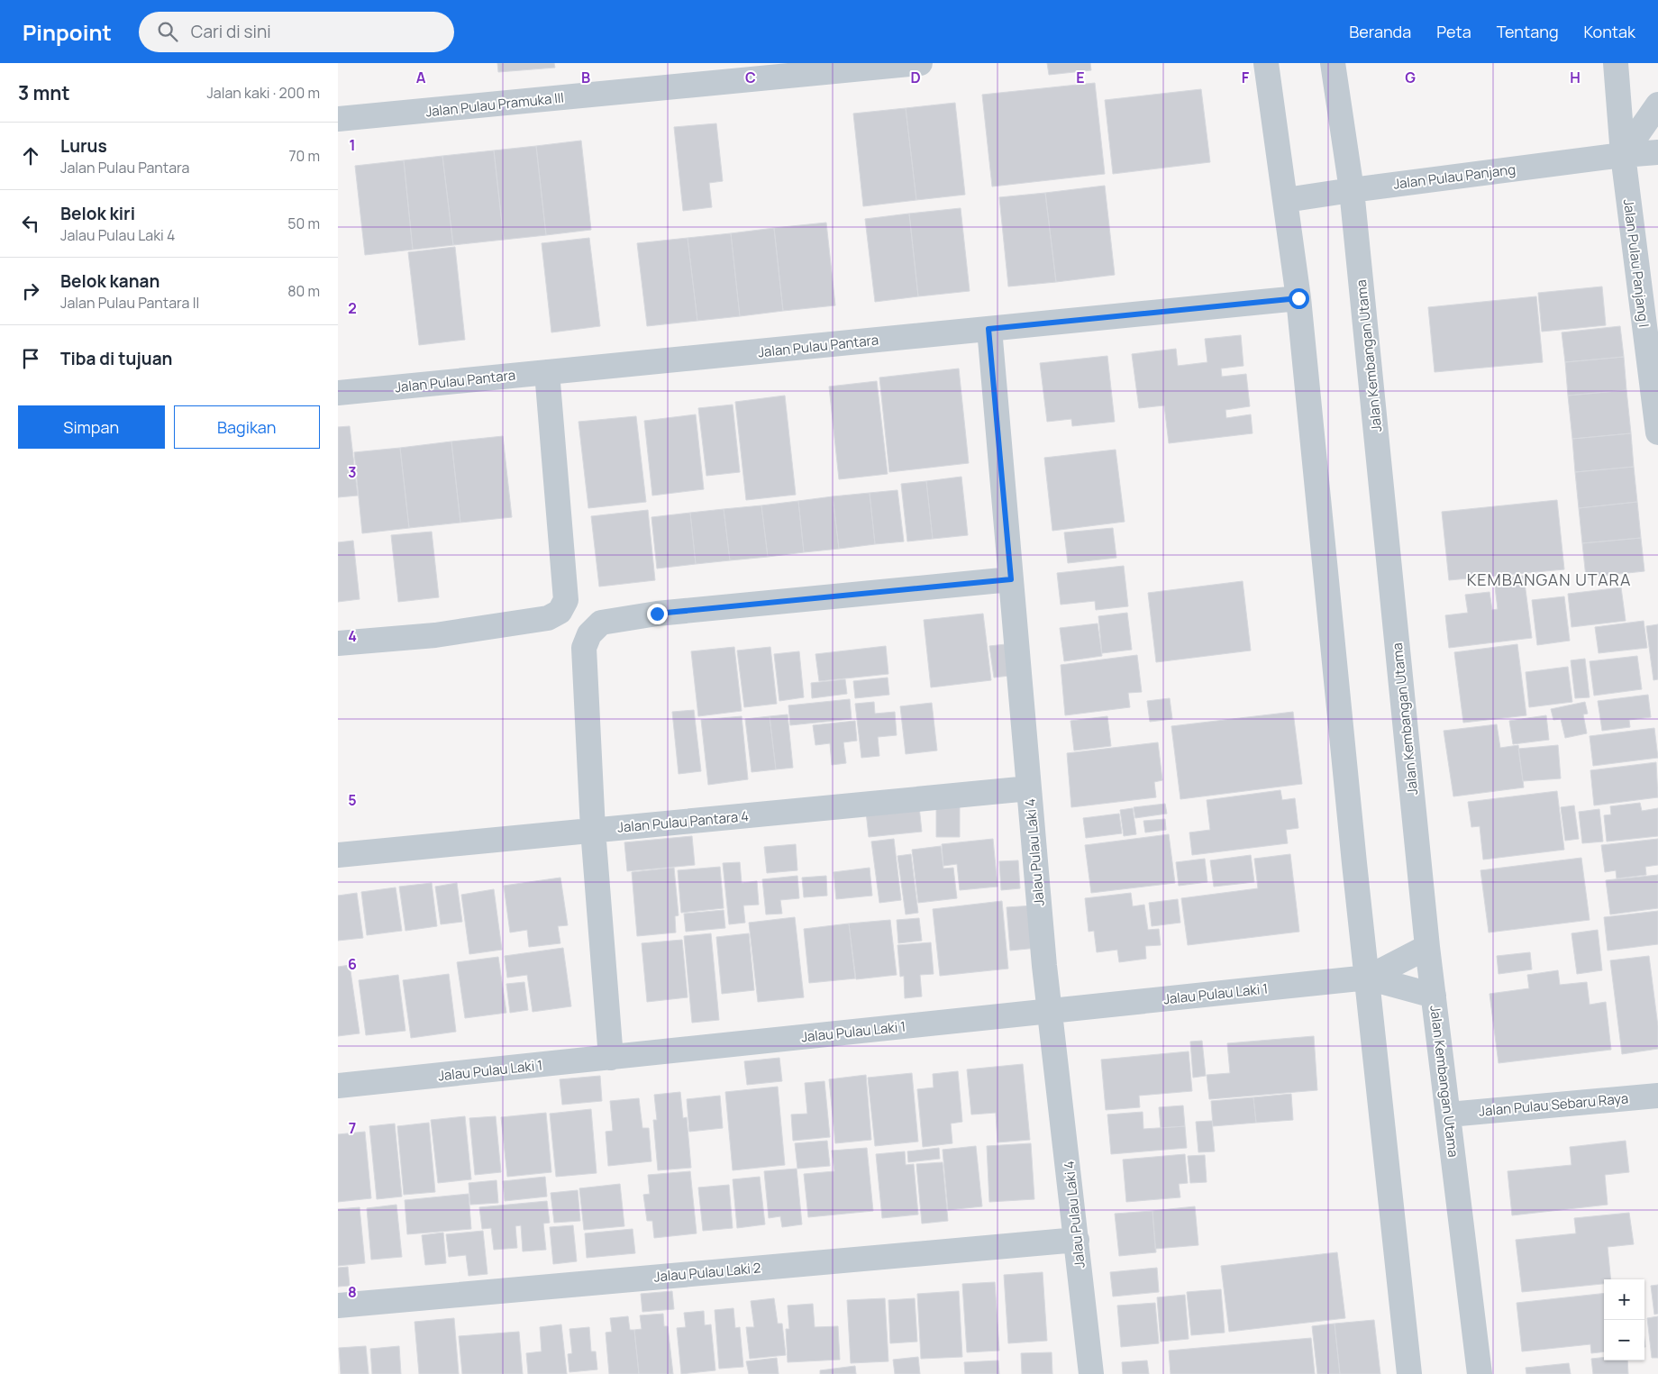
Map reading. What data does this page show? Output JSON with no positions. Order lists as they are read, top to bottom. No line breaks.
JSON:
{"streets":{"street":["Jalan Pulau Pramuka III","Jalan Pulau Panjang","Jalan Pulau Panjang I","Jalan Pulau Pantara","Jalan Kembangan Utama","Jalan Pulau Pantara 4","Jalau Pulau Laki 4","Jalau Pulau Laki 1","Jalan Pulau Sebaru Raya","Jalau Pulau Laki 2"]},"crossings":[["Jalan Pulau Panjang","Jalan Pulau Panjang I"],["Jalan Pulau Panjang","Jalan Kembangan Utama"],["Jalan Pulau Pantara","Jalau Pulau Laki 4"],["Jalan Kembangan Utama","Jalau Pulau Laki 1"],["Jalan Kembangan Utama","Jalan Pulau Sebaru Raya"],["Jalan Pulau Pantara 4","Jalau Pulau Laki 4"],["Jalau Pulau Laki 4","Jalau Pulau Laki 1"],["Jalau Pulau Laki 4","Jalau Pulau Laki 2"]],"districts":["KEMBANGAN UTARA"],"page":{"header":"Pinpoint","search":"Cari di sini","nav":["Beranda","Peta","Tentang","Kontak"],"heading":["3 mnt","Jalan kaki · 200 m"],"list":[["Lurus","Jalan Pulau Pantara","70 m"],["Belok kiri","Jalau Pulau Laki 4","50 m"],["Belok kanan","Jalan Pulau Pantara II","80 m"],"Tiba di tujuan"],"buttons":["Simpan","Bagikan"],"map_buttons":["+","−"]},"grid":{"columns":["A","B","C","D","E","F","G","H"],"rows":["1","2","3","4","5","6","7","8"]}}
